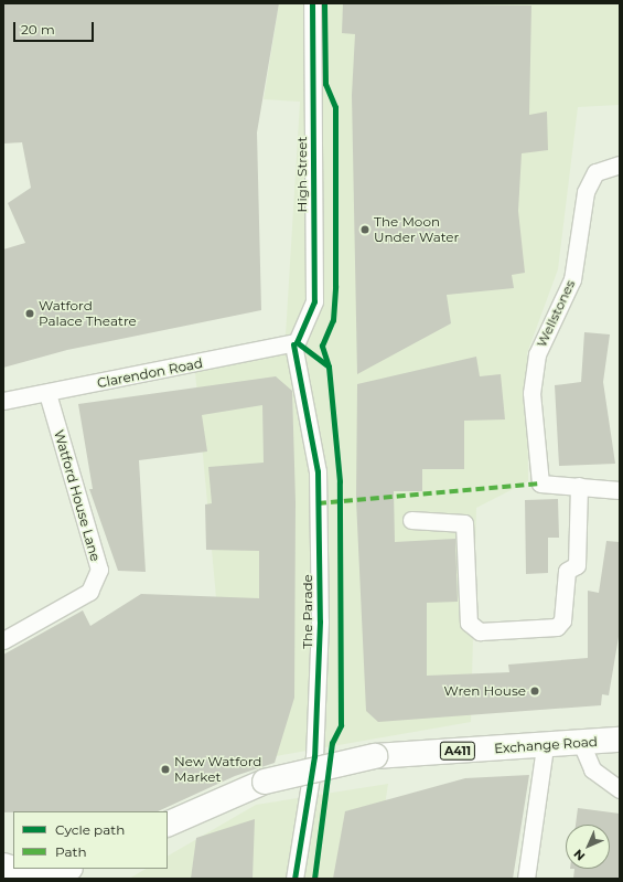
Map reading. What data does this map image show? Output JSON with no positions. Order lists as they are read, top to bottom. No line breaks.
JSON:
{"streets":{"main road":["Exchange Road","A411"],"lane":["High Street","Wellstones","Clarendon Road","Watford House Lane","The Parade"]},"crossings":[["High Street","Clarendon Road"],["High Street","The Parade"],["Clarendon Road","Watford House Lane"],["Clarendon Road","The Parade"]],"places":["The Moon Under Water","Watford Palace Theatre","Wren House","New Watford Market"],"legend":["Cycle path","Path"],"scale_bar":"20 m","north":"bottom left"}
